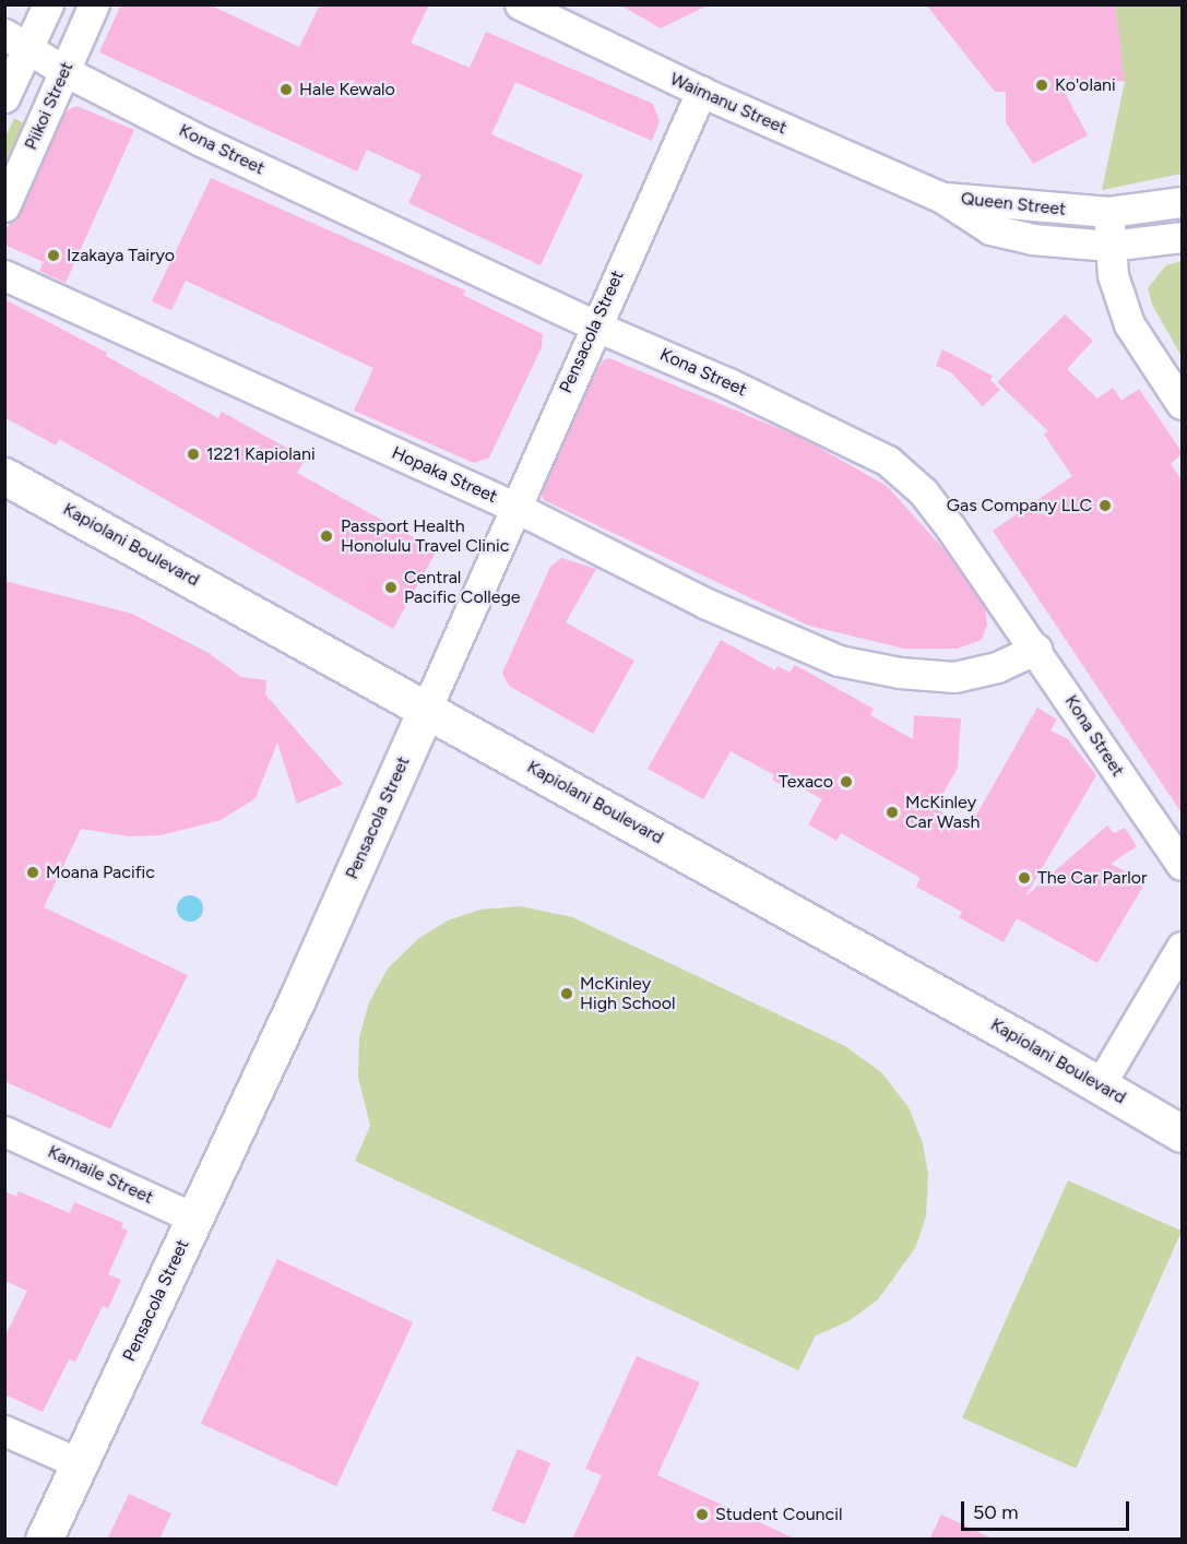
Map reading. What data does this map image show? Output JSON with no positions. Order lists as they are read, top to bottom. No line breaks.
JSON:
{"streets":{"main road":["Pensacola Street","Kapiolani Boulevard"],"street":["Waimanu Street","Piikoi Street","Kona Street","Queen Street","Hopaka Street","Kamaile Street"]},"crossings":[["Waimanu Street","Queen Street"],["Waimanu Street","Pensacola Street"],["Piikoi Street","Kona Street"],["Kona Street","Pensacola Street"],["Kona Street","Hopaka Street"],["Pensacola Street","Hopaka Street"],["Pensacola Street","Kapiolani Boulevard"],["Pensacola Street","Kamaile Street"]],"places":["Ko'olani","Hale Kewalo","Izakaya Tairyo","1221 Kapiolani","Gas Company LLC","Passport Health Honolulu Travel Clinic","Central Pacific College","Texaco","McKinley Car Wash","Moana Pacific","The Car Parlor","McKinley High School","Student Council"],"scale_bar":"50 m"}
